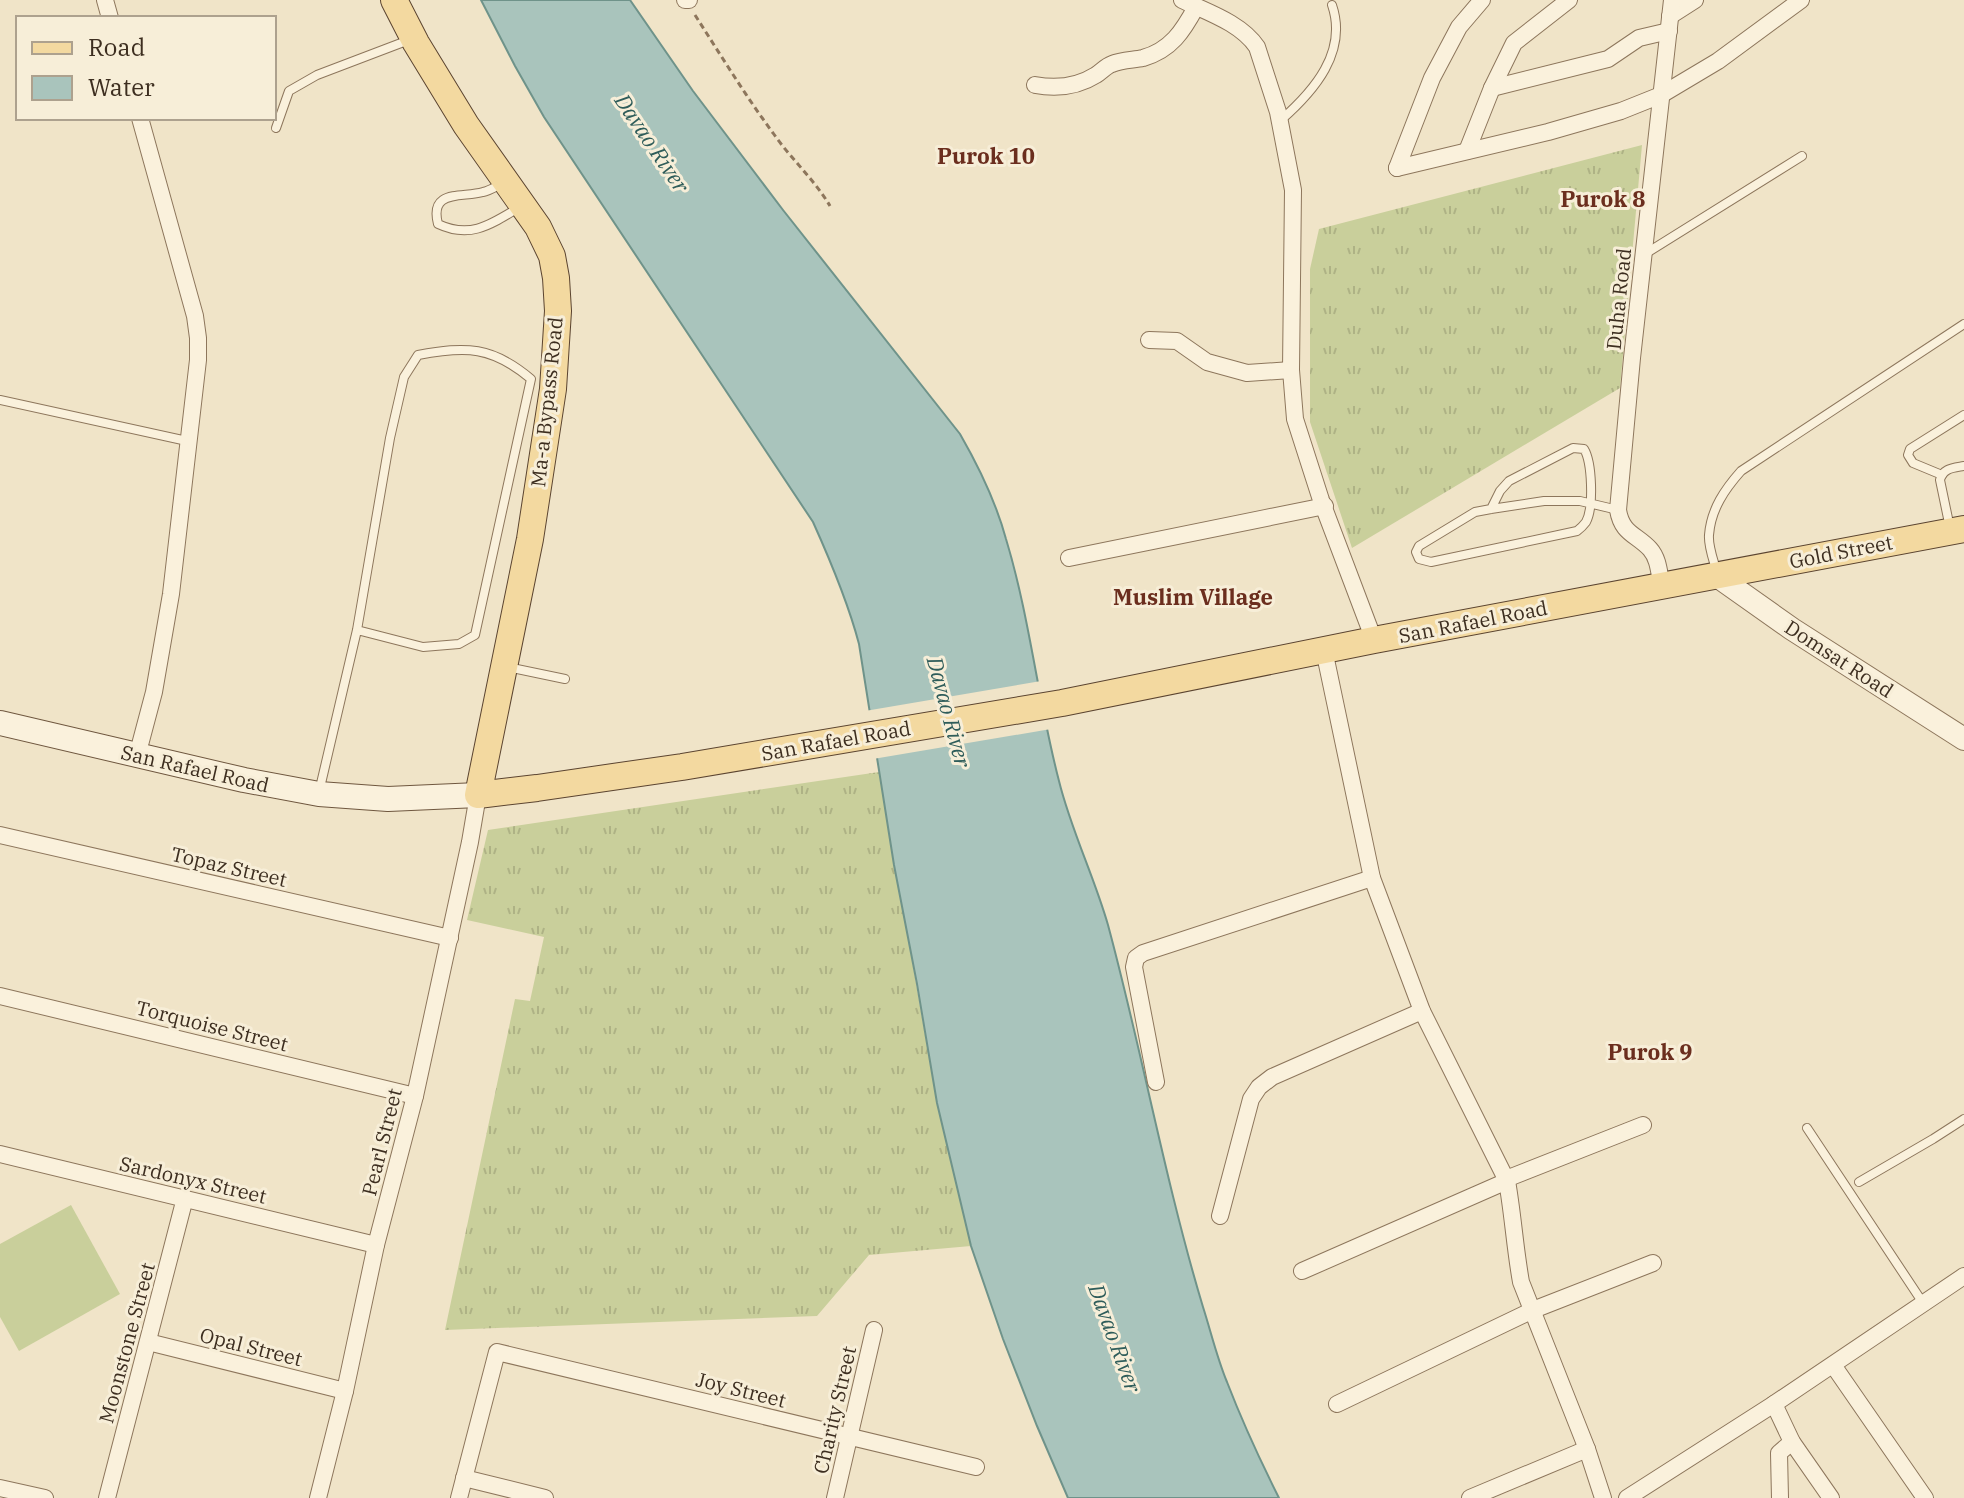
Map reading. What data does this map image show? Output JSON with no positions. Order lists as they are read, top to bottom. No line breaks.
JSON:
{"streets":{"main road":["Ma-a Bypass Road","Gold Street","San Rafael Road"],"street":["Duha Road","Domsat Road","Topaz Street","Torquoise Street","Pearl Street","Sardonyx Street","Moonstone Street","Opal Street","Joy Street","Charity Street"]},"crossings":[["Ma-a Bypass Road","San Rafael Road"],["Ma-a Bypass Road","Pearl Street"],["Gold Street","San Rafael Road"],["Gold Street","Domsat Road"],["San Rafael Road","Domsat Road"],["San Rafael Road","Pearl Street"],["Topaz Street","Pearl Street"],["Torquoise Street","Pearl Street"],["Pearl Street","Sardonyx Street"],["Pearl Street","Opal Street"],["Sardonyx Street","Moonstone Street"],["Moonstone Street","Opal Street"],["Joy Street","Charity Street"]],"districts":["Purok 10","Purok 8","Muslim Village","Purok 9"],"water":["Davao River"],"legend":["Road","Water"]}
